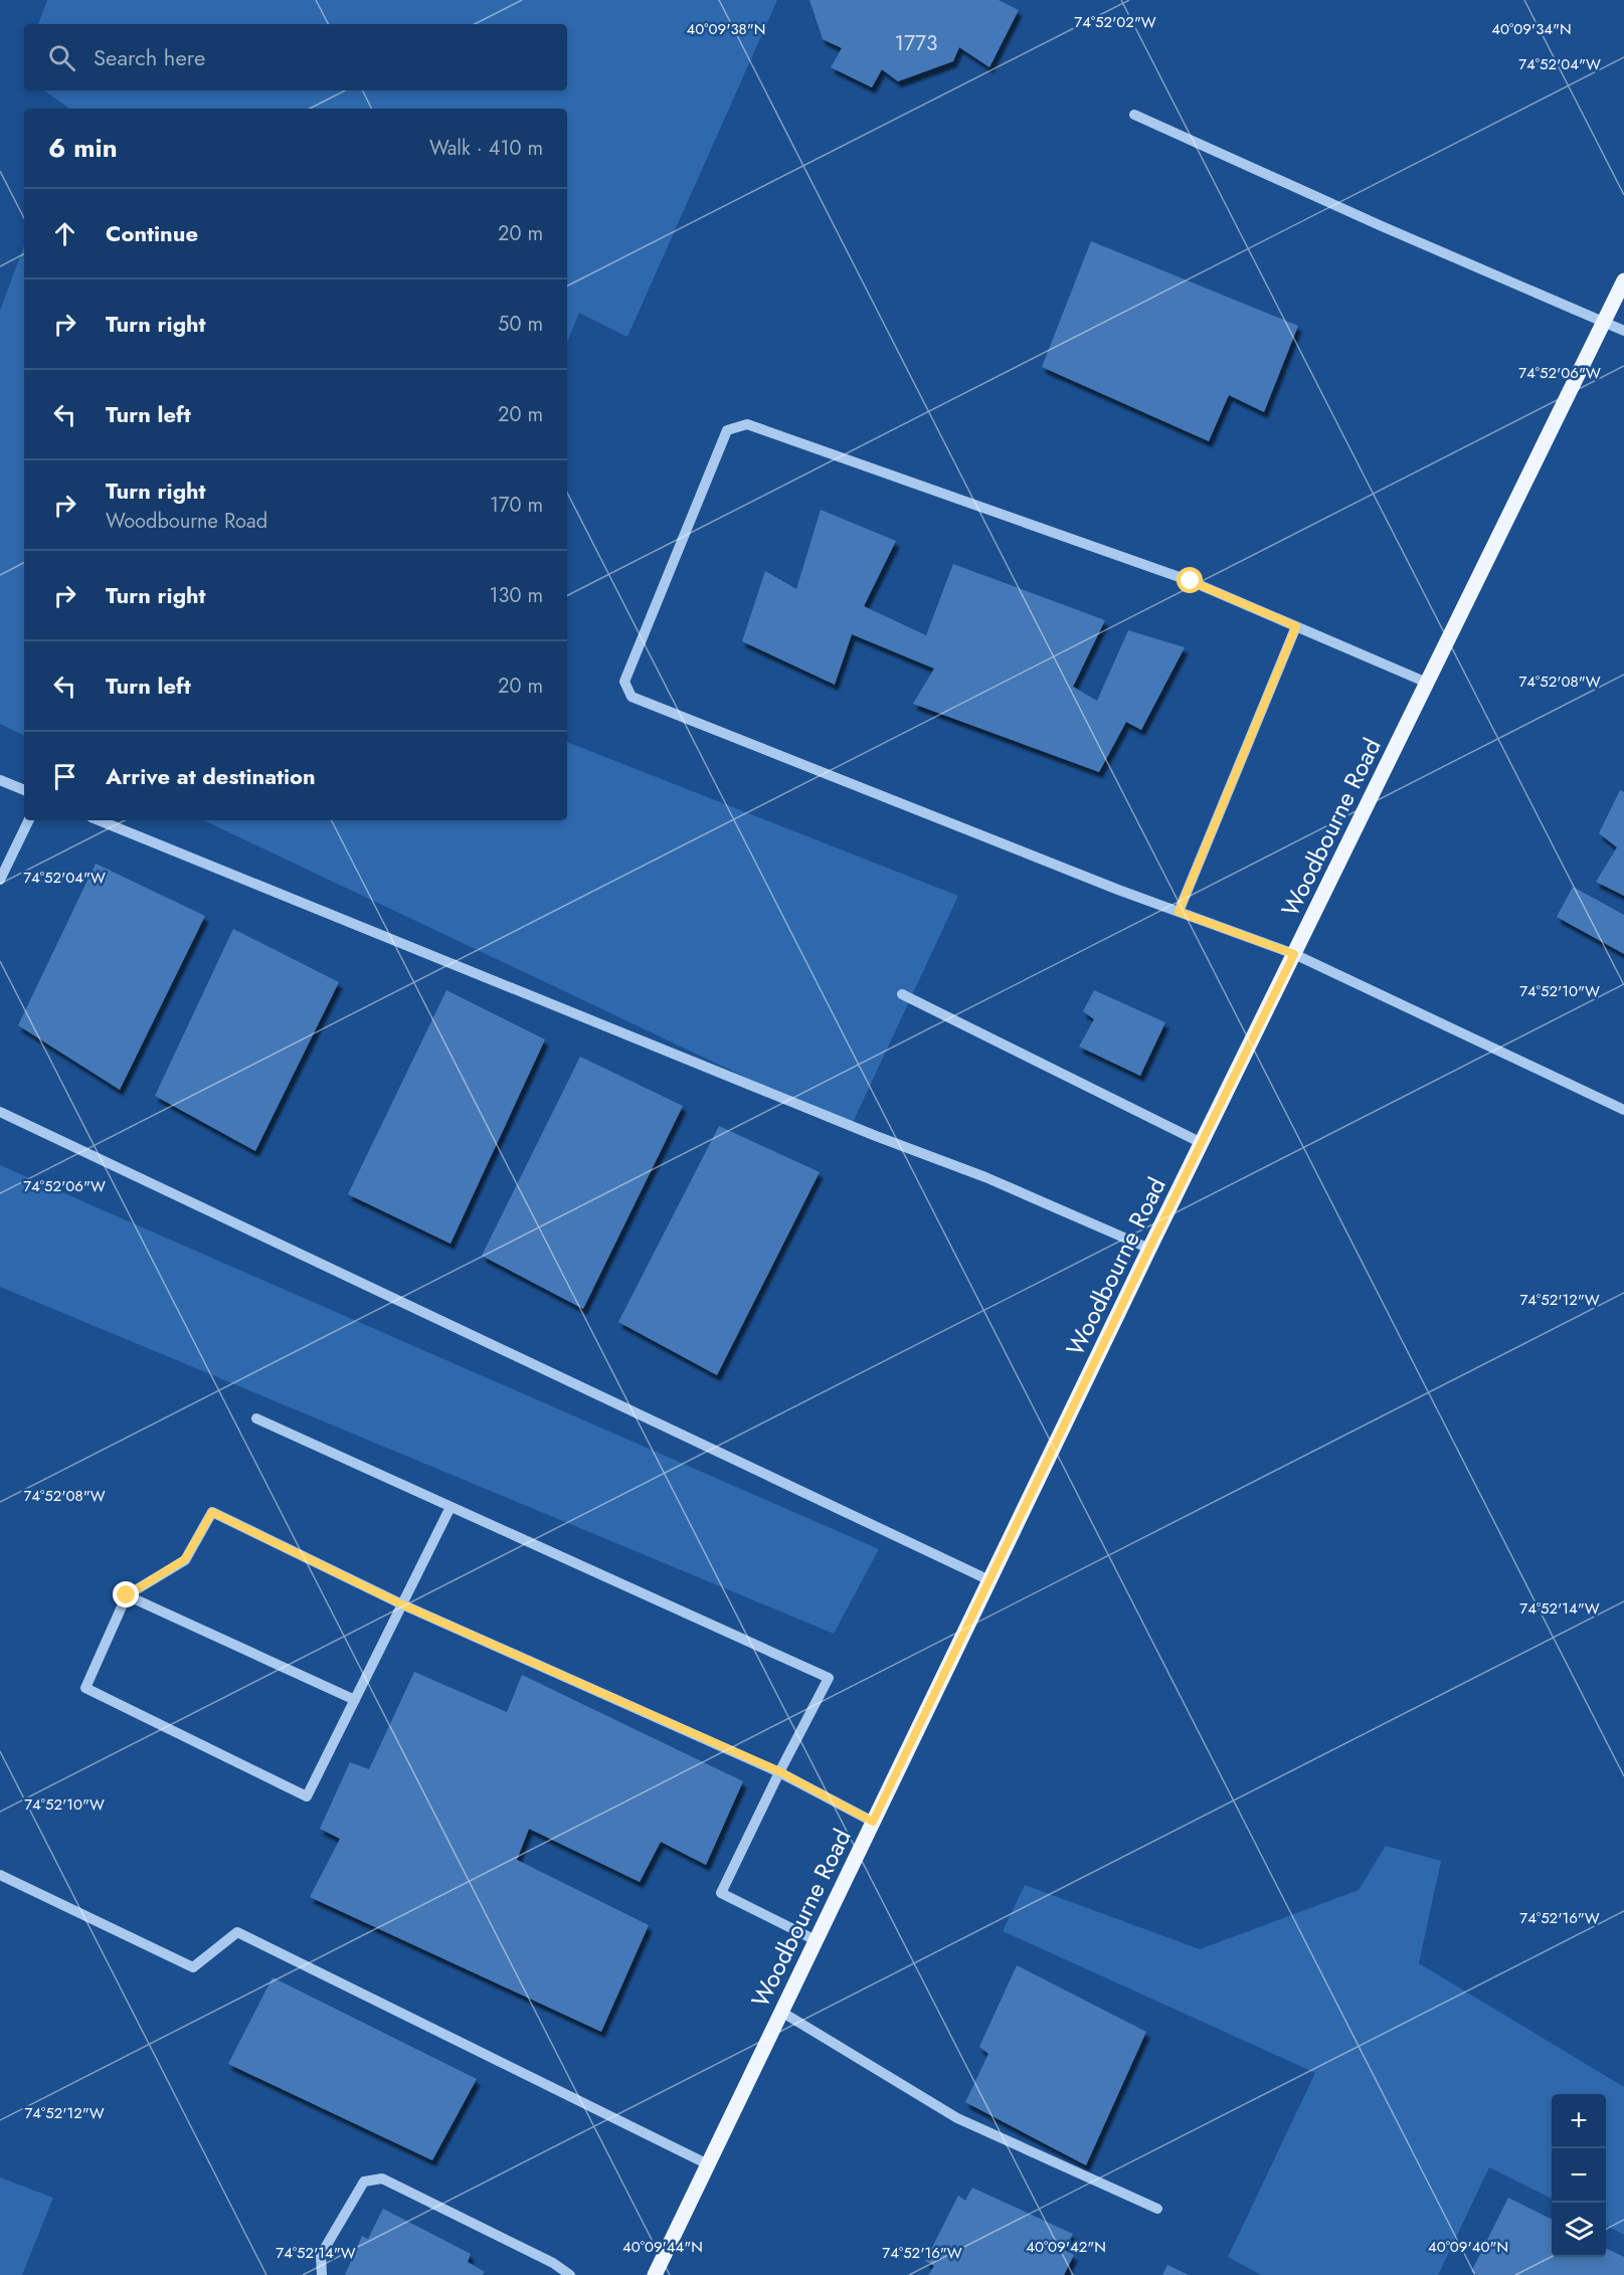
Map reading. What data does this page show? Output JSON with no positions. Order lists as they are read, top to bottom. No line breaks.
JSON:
{"streets":{"main road":["Woodbourne Road"]},"house_numbers":["1773"],"page":{"search":"Search here","heading":["6 min","Walk · 410 m"],"list":[["Continue","20 m"],["Turn right","50 m"],["Turn left","20 m"],["Turn right","Woodbourne Road","170 m"],["Turn right","130 m"],["Turn left","20 m"],"Arrive at destination"],"map_buttons":["+","−"]},"coordinates":["74°52'02\"W","40°09'38\"N","40°09'34\"N","74°52'04\"W","74°52'06\"W","74°52'08\"W","74°52'10\"W","74°52'12\"W","74°52'14\"W","74°52'16\"W","40°09'44\"N","40°09'42\"N","40°09'40\"N"]}
